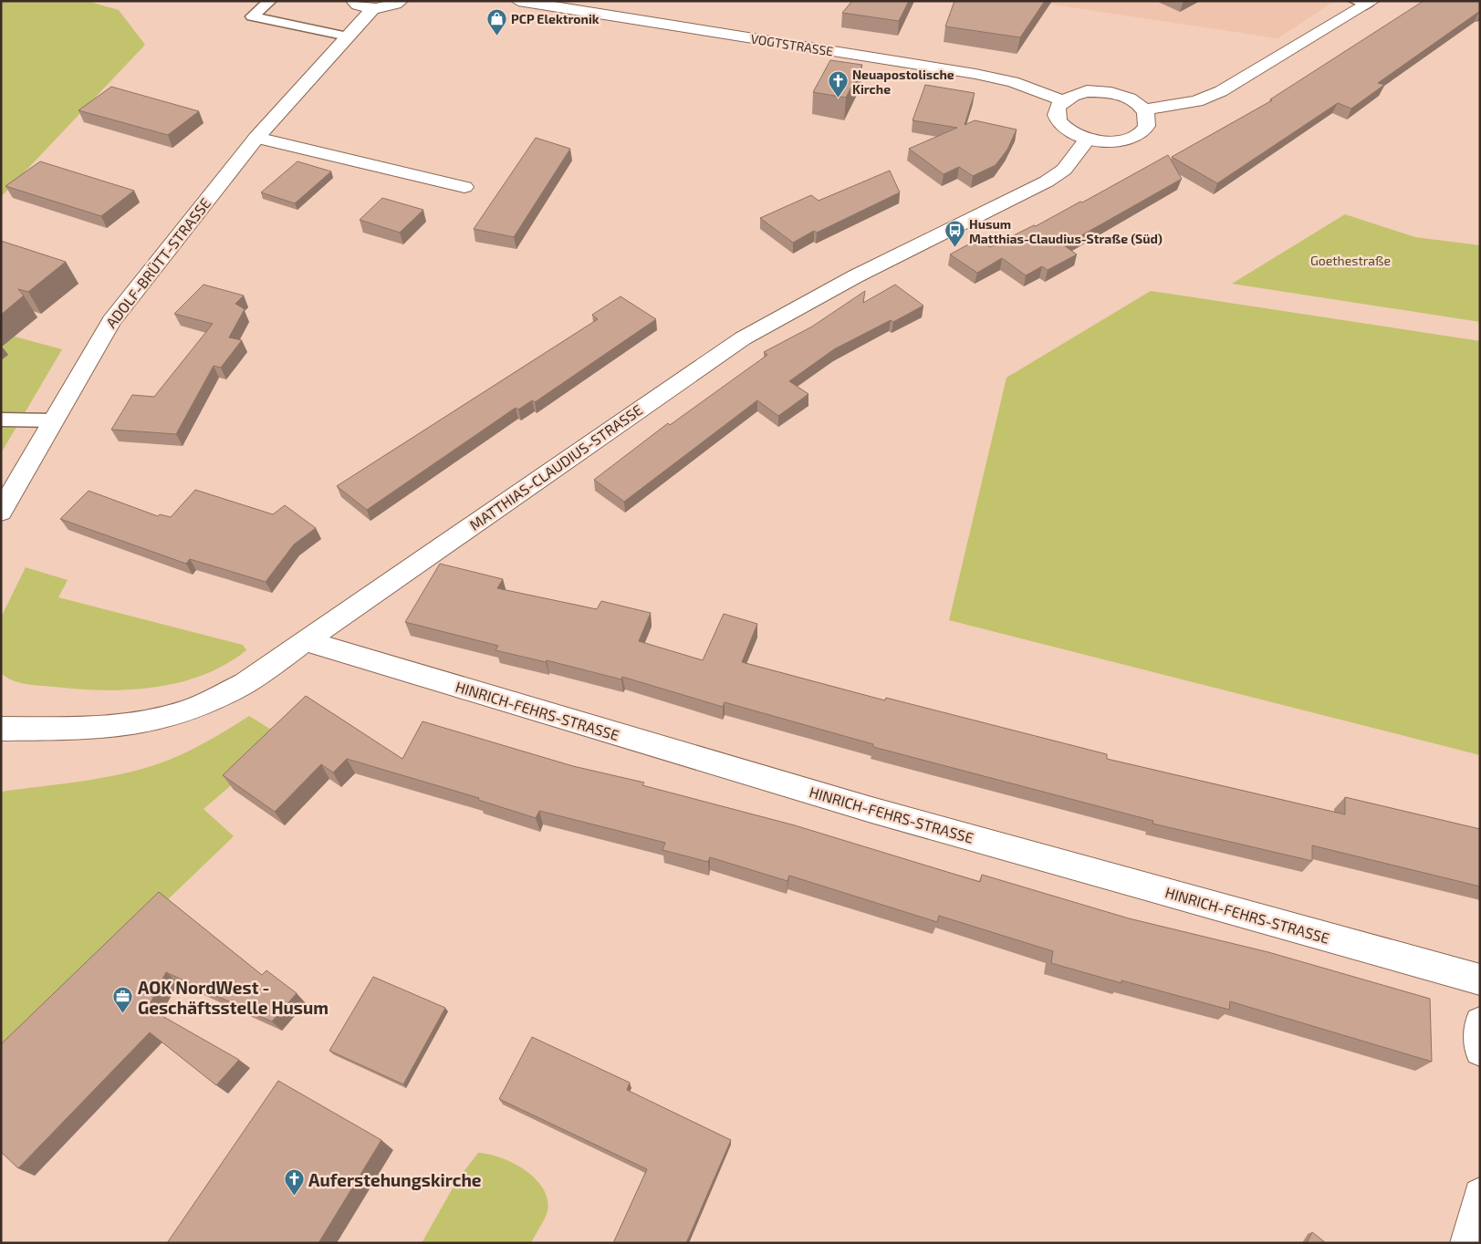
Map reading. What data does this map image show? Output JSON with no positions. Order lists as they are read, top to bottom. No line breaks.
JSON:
{"streets":{"street":["VOGTSTRASSE","ADOLF-BRÜTT-STRASSE","MATTHIAS-CLAUDIUS-STRASSE","HINRICH-FEHRS-STRASSE"]},"crossings":[["MATTHIAS-CLAUDIUS-STRASSE","HINRICH-FEHRS-STRASSE"]],"parks":["Goethestraße"],"places":{"shop":["PCP Elektronik"],"church":["Neuapostolische Kirche","Auferstehungskirche"],"bus stop":["Husum Matthias-Claudius-Straße (Süd)"],"office":["AOK NordWest - Geschäftsstelle Husum"]}}
